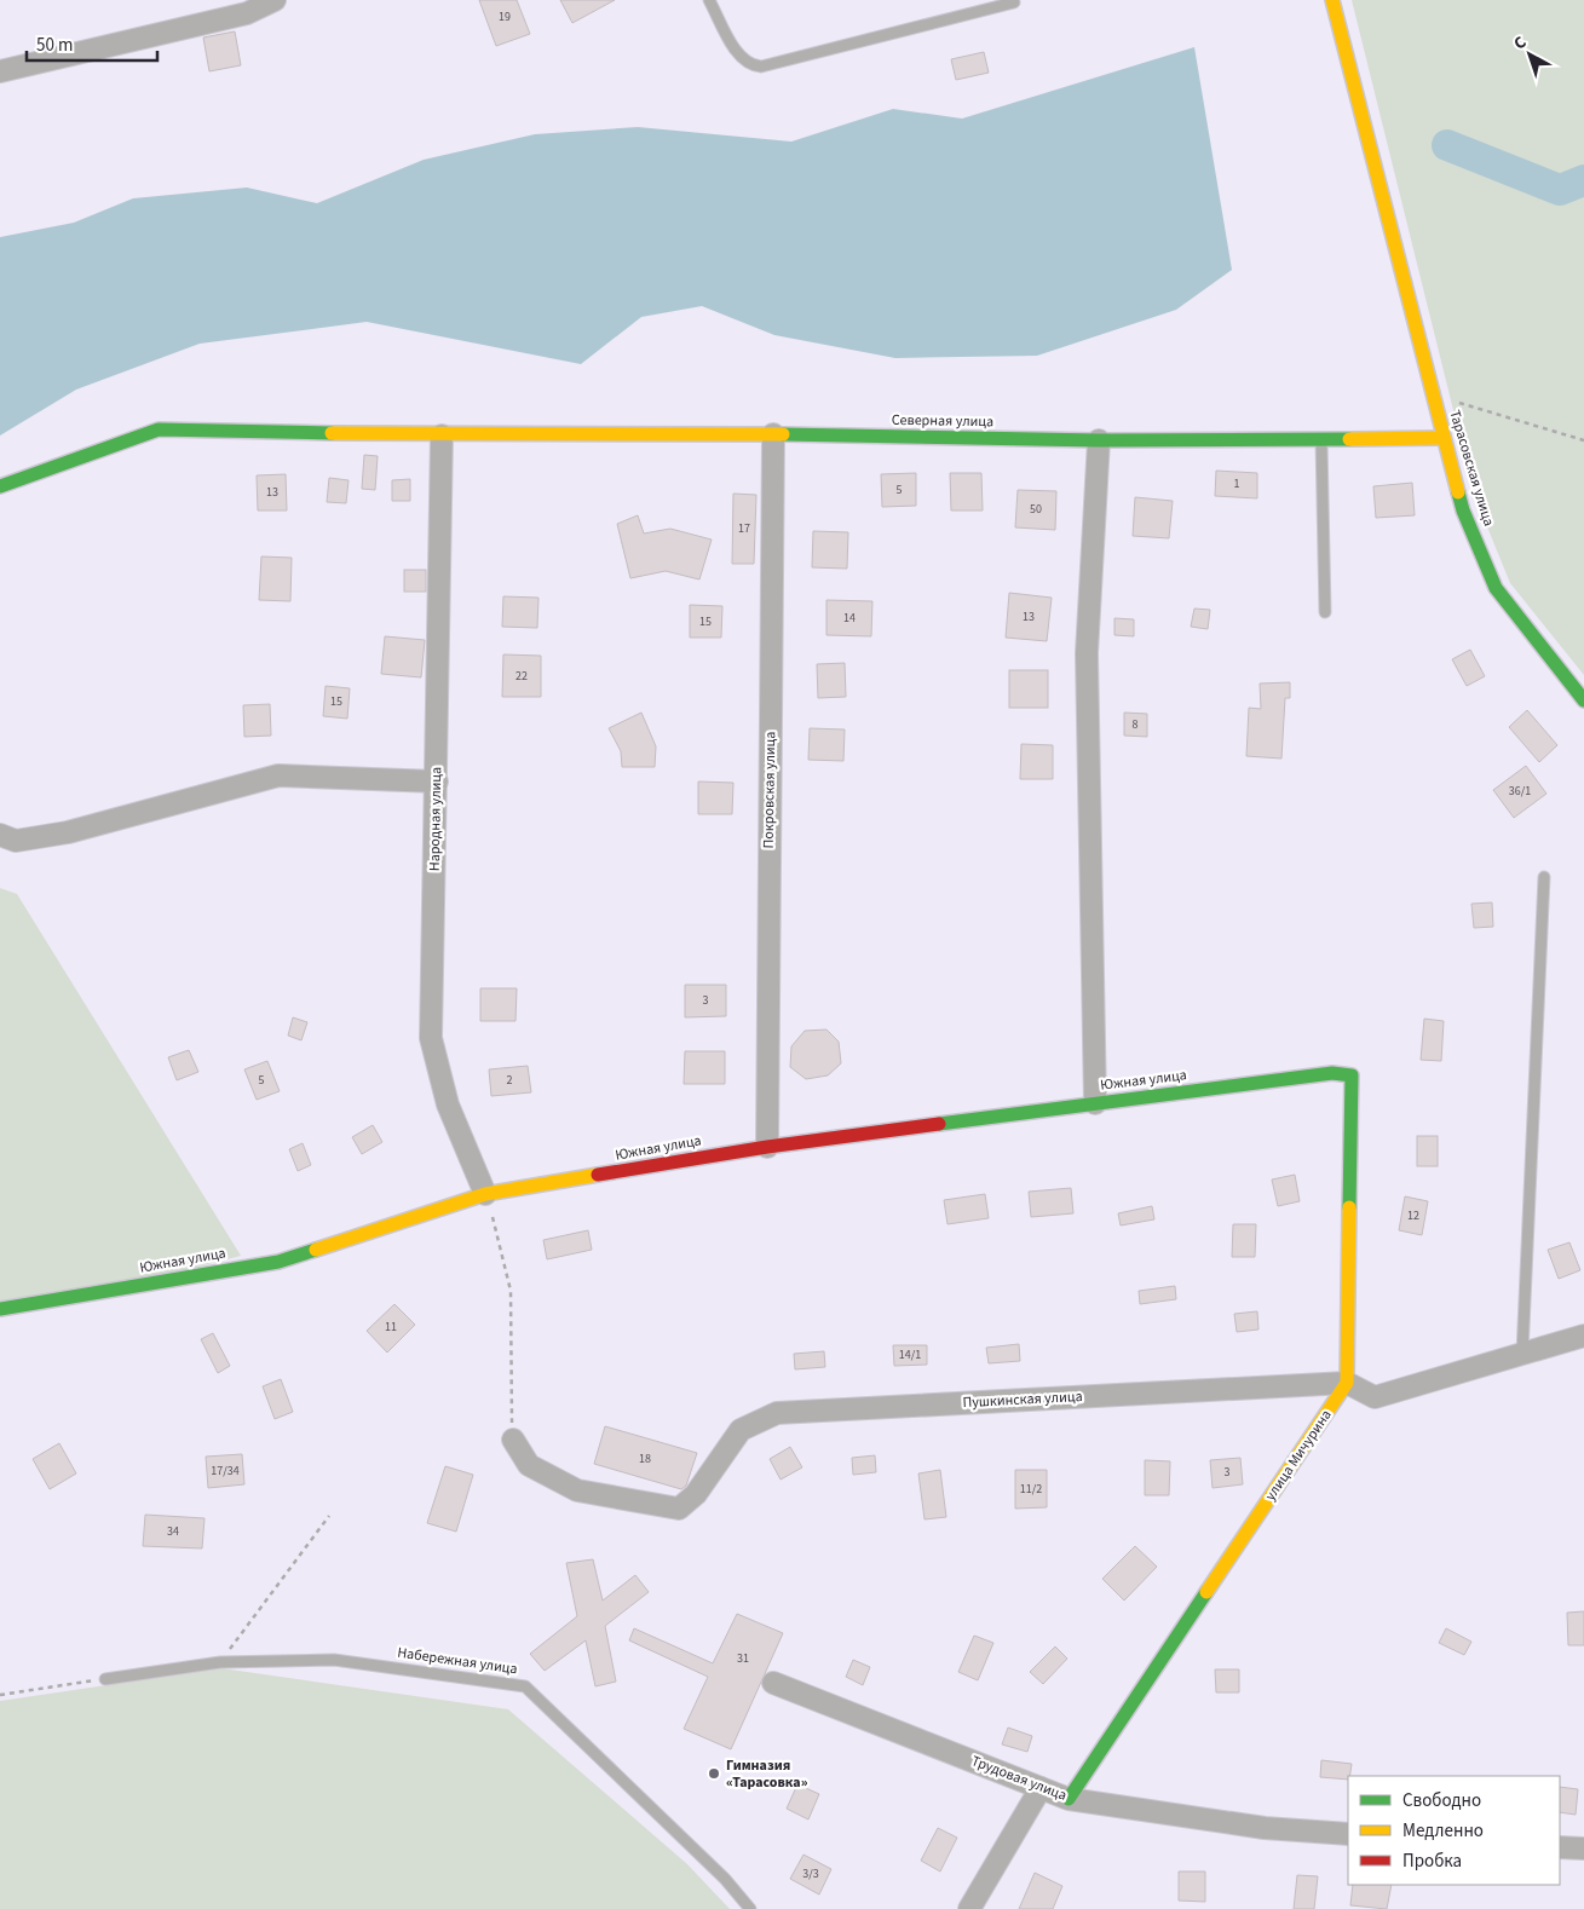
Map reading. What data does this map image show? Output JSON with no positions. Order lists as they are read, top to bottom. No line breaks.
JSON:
{"streets":{"street":["Северная улица","Тарасовская улица","Покровская улица","Народная улица","Южная улица","Пушкинская улица","улица Мичурина","Трудовая улица"],"lane":["Набережная улица"]},"crossings":[["Северная улица","Тарасовская улица"],["Северная улица","Покровская улица"],["Северная улица","Народная улица"],["Покровская улица","Южная улица"],["Народная улица","Южная улица"],["Южная улица","Пушкинская улица"],["Южная улица","улица Мичурина"],["Пушкинская улица","улица Мичурина"],["улица Мичурина","Трудовая улица"]],"places":["Гимназия «Тарасовка»"],"house_numbers":["19","1","5","13","50","17","13","14","15","22","15","8","36/1","3","5","2","12","11","14/1","18","17/34","3","11/2","34","31","3/3"],"legend":["Свободно","Медленно","Пробка"],"scale_bar":"50 m","north":"top left"}
